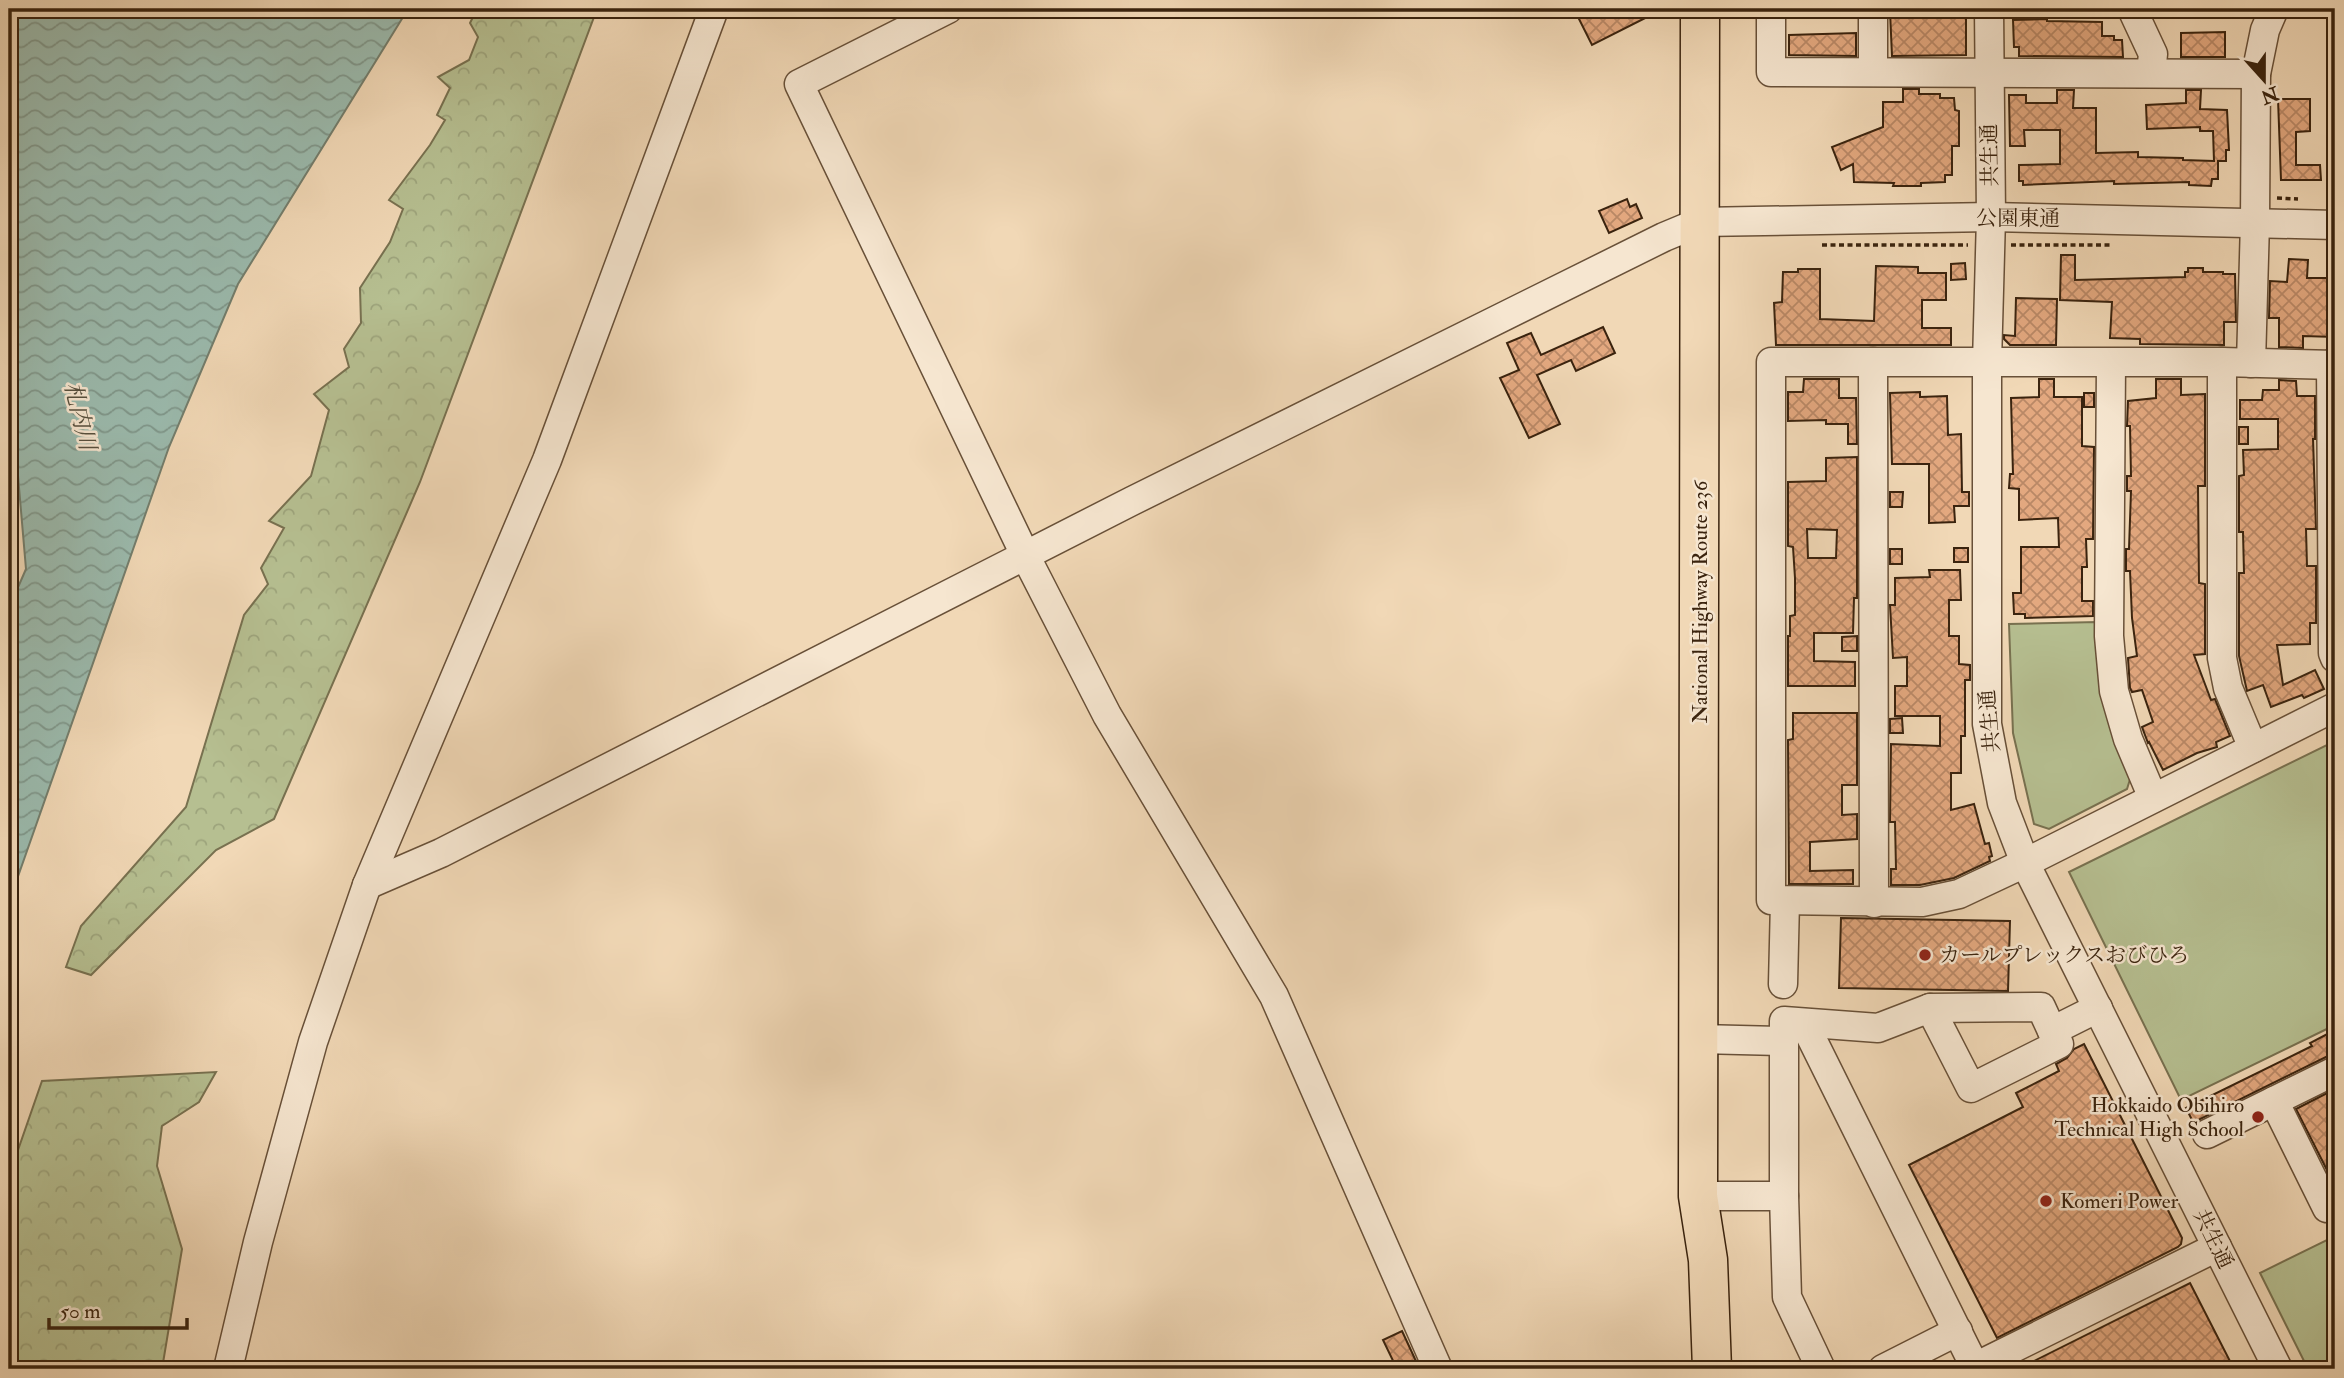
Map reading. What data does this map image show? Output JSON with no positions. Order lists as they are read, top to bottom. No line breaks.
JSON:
{"streets":{"highway":["National Highway Route 236"],"street":["共生通","公園東通"]},"crossings":[["共生通","公園東通"],["公園東通","National Highway Route 236"]],"water":["札内川"],"places":["カールプレックスおびひろ","Hokkaido Obihiro Technical High School","Komeri Power"],"scale_bar":"50 m","north":"bottom"}
